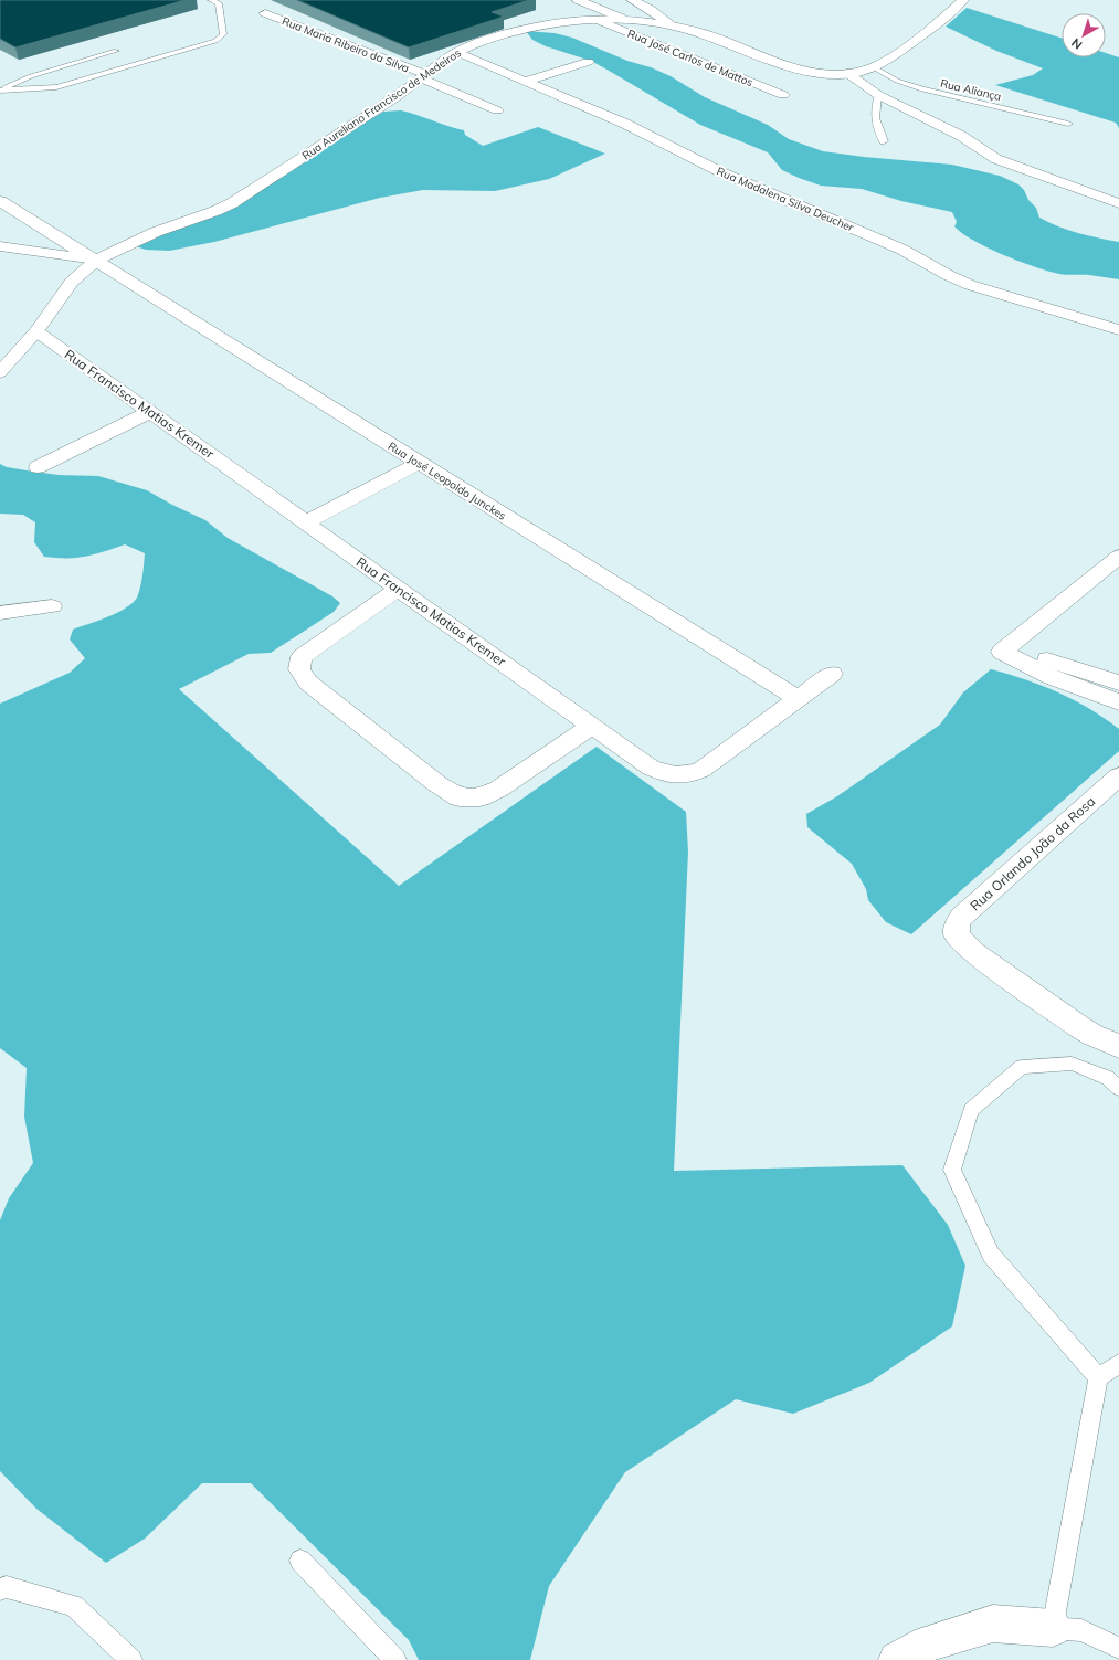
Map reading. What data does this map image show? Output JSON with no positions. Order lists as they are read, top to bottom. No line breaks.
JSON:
{"streets":{"street":["Rua Maria Ribeiro da Silva","Rua José Carlos de Mattos","Rua Aureliano Francisco de Medeiros","Rua Madalena Silva Deucher","Rua Francisco Matias Kremer","Rua José Leopoldo Junckes","Rua Orlando João da Rosa"],"lane":["Rua Aliança"]},"crossings":[["Rua Maria Ribeiro da Silva","Rua Aureliano Francisco de Medeiros"],["Rua José Carlos de Mattos","Rua Aureliano Francisco de Medeiros"],["Rua Aliança","Rua Aureliano Francisco de Medeiros"],["Rua Aureliano Francisco de Medeiros","Rua Madalena Silva Deucher"],["Rua Aureliano Francisco de Medeiros","Rua Francisco Matias Kremer"],["Rua Aureliano Francisco de Medeiros","Rua José Leopoldo Junckes"],["Rua Francisco Matias Kremer","Rua José Leopoldo Junckes"]],"north":"bottom left"}
